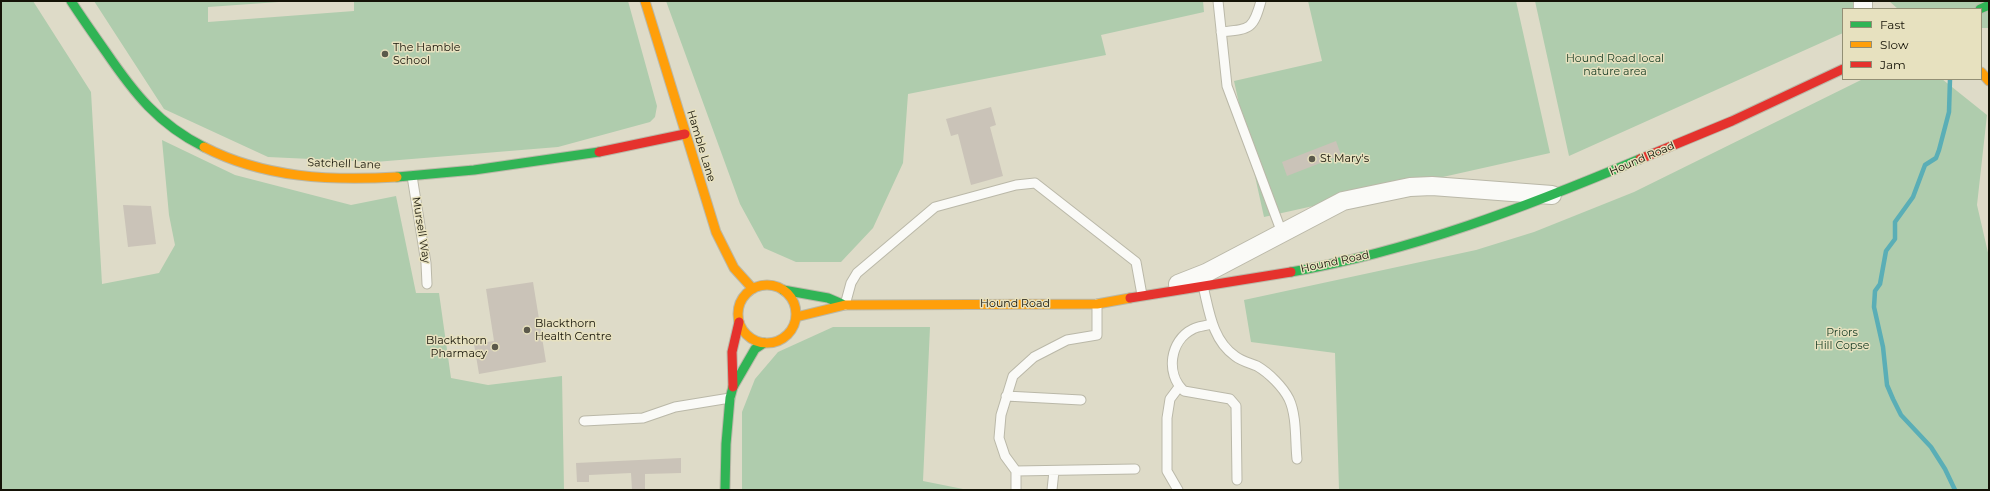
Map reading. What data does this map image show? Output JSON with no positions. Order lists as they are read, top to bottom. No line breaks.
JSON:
{"streets":{"street":["Hamble Lane","Hound Road","Satchell Lane"],"lane":["Mursell Way"]},"crossings":[["Hamble Lane","Hound Road"],["Hamble Lane","Satchell Lane"],["Satchell Lane","Mursell Way"]],"parks":["Hound Road local nature area","Priors Hill Copse"],"places":["The Hamble School","St Mary's","Blackthorn Health Centre","Blackthorn Pharmacy"],"legend":["Fast","Slow","Jam"]}
